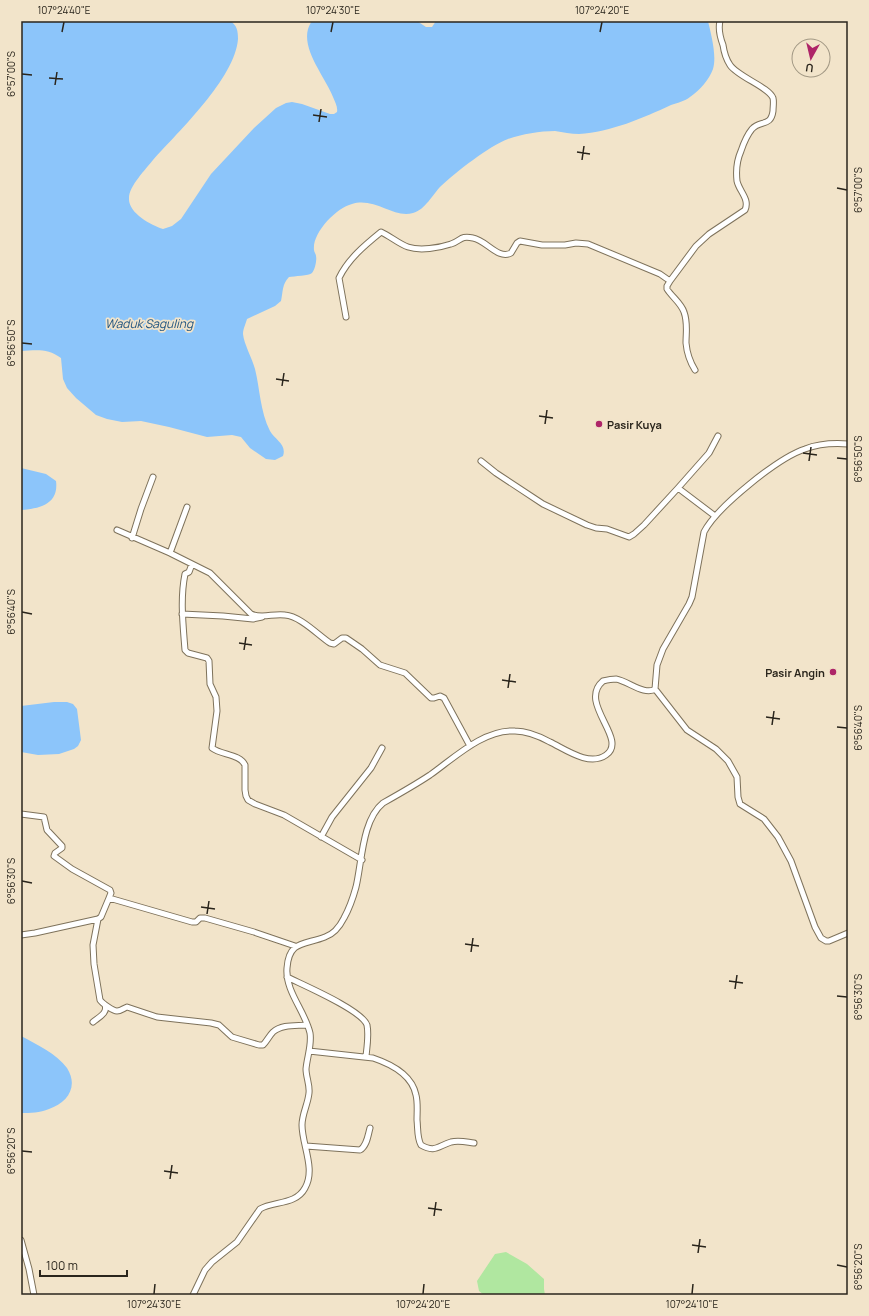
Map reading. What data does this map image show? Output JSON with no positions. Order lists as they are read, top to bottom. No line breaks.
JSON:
{"water":["Waduk Saguling"],"places":["Pasir Kuya","Pasir Angin"],"scale_bar":"100 m","north":"bottom","coordinates":["107°24'40\"E","107°24'30\"E","107°24'20\"E","6°57'00\"S","6°56'50\"S","6°56'40\"S","6°56'30\"S","6°56'20\"S","107°24'10\"E"]}
